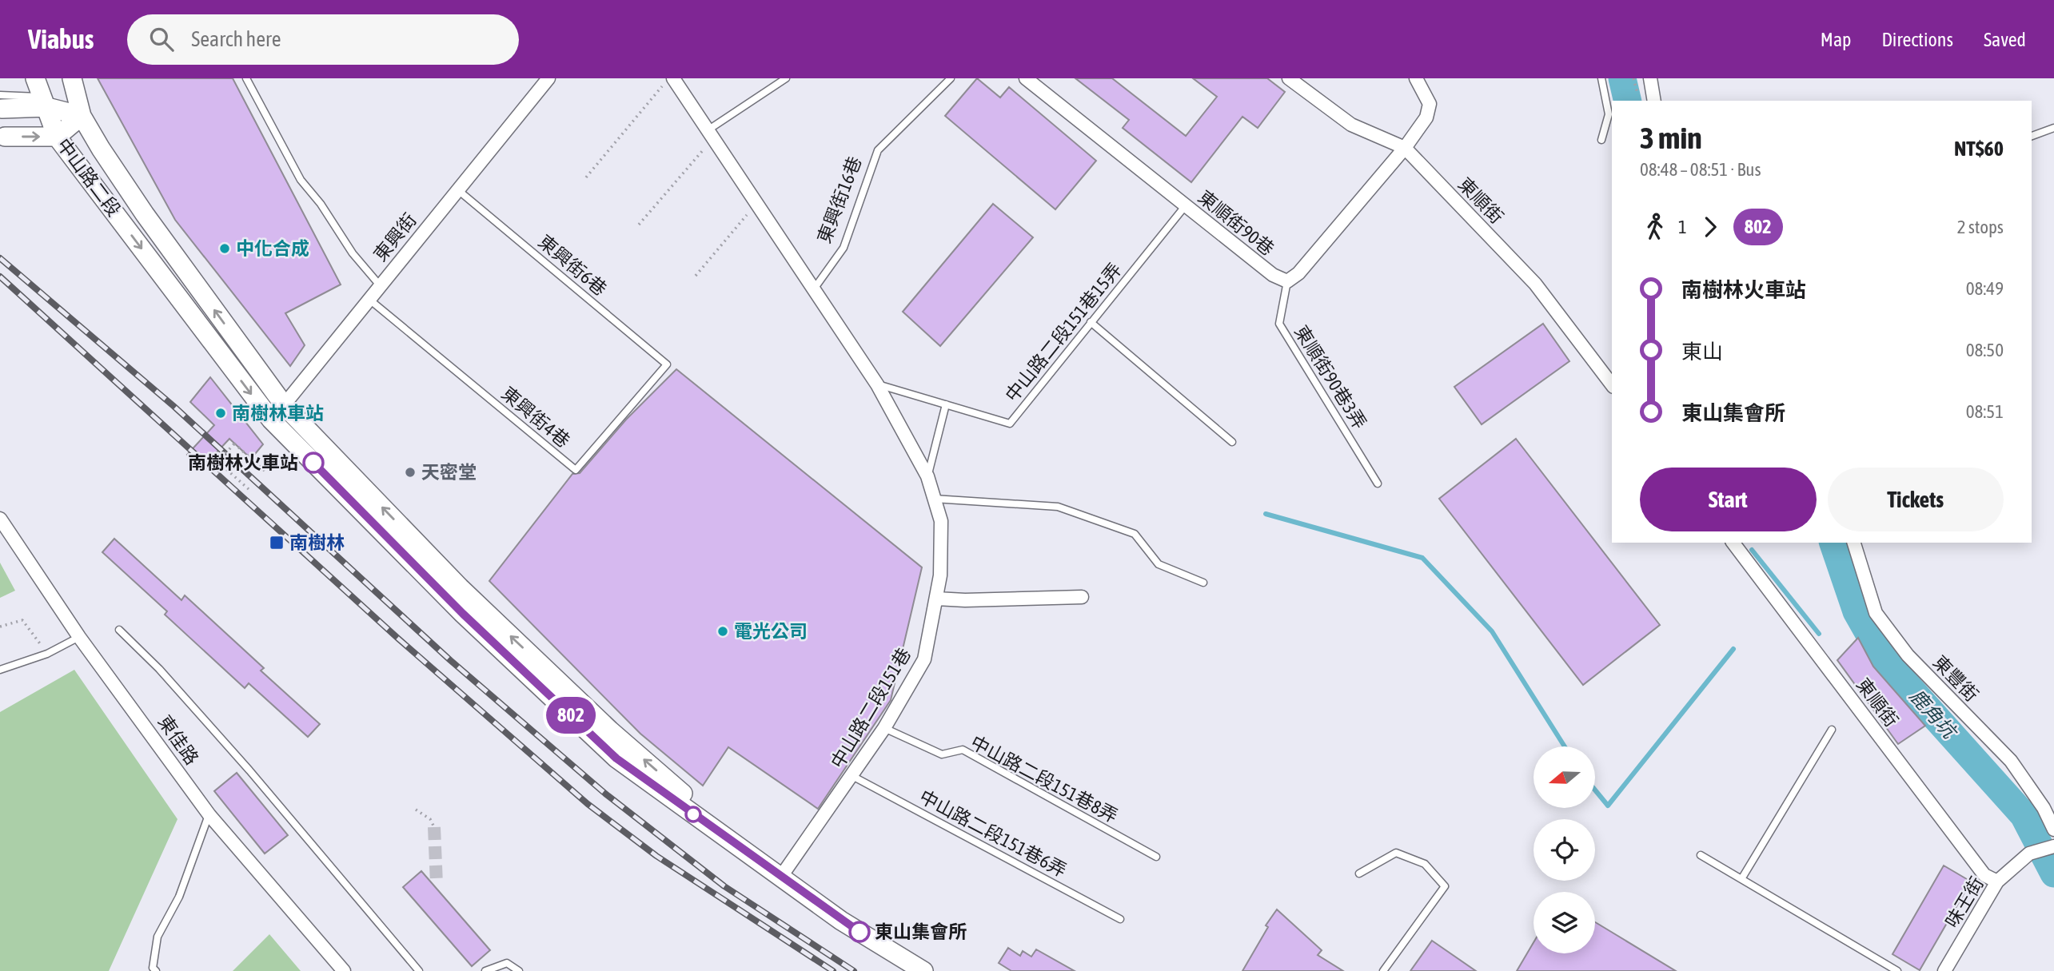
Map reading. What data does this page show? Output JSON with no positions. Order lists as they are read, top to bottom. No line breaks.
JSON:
{"streets":{"main road":["中山路二段"],"street":["東順街","東順街90巷","東興街","東豐街","中山路二段151巷","東佳路","味王街"],"lane":["東興街16巷","東興街6巷","中山路二段151巷15弄","東順街90巷3弄","東興街4巷","中山路二段151巷8弄","中山路二段151巷6弄"]},"crossings":[["中山路二段","東興街"],["中山路二段","中山路二段151巷"],["東順街","味王街"],["東順街90巷","中山路二段151巷15弄"],["東順街90巷","東順街90巷3弄"],["東興街","東興街6巷"],["東興街","東興街4巷"],["東興街6巷","東興街4巷"],["中山路二段151巷15弄","中山路二段151巷"],["中山路二段151巷","中山路二段151巷8弄"],["中山路二段151巷","中山路二段151巷6弄"]],"water":["鹿角坑"],"places":{"other":["中化合成","南樹林車站","南樹林火車站","天密堂","電光公司","東山集會所"],"transit":["南樹林"]},"lines":["bus line 802"],"north":"left","page":{"header":"Viabus","search":"Search here","nav":["Map","Directions","Saved"],"on_map":"802","heading":["3 min","08:48 – 08:51 · Bus","NT$60"],"legs":["1","802","2 stops"],"list":[{"name":"南樹林火車站","value":"08:49"},{"name":"東山","value":"08:50"},{"name":"東山集會所","value":"08:51"}],"buttons":["Start","Tickets"]}}
